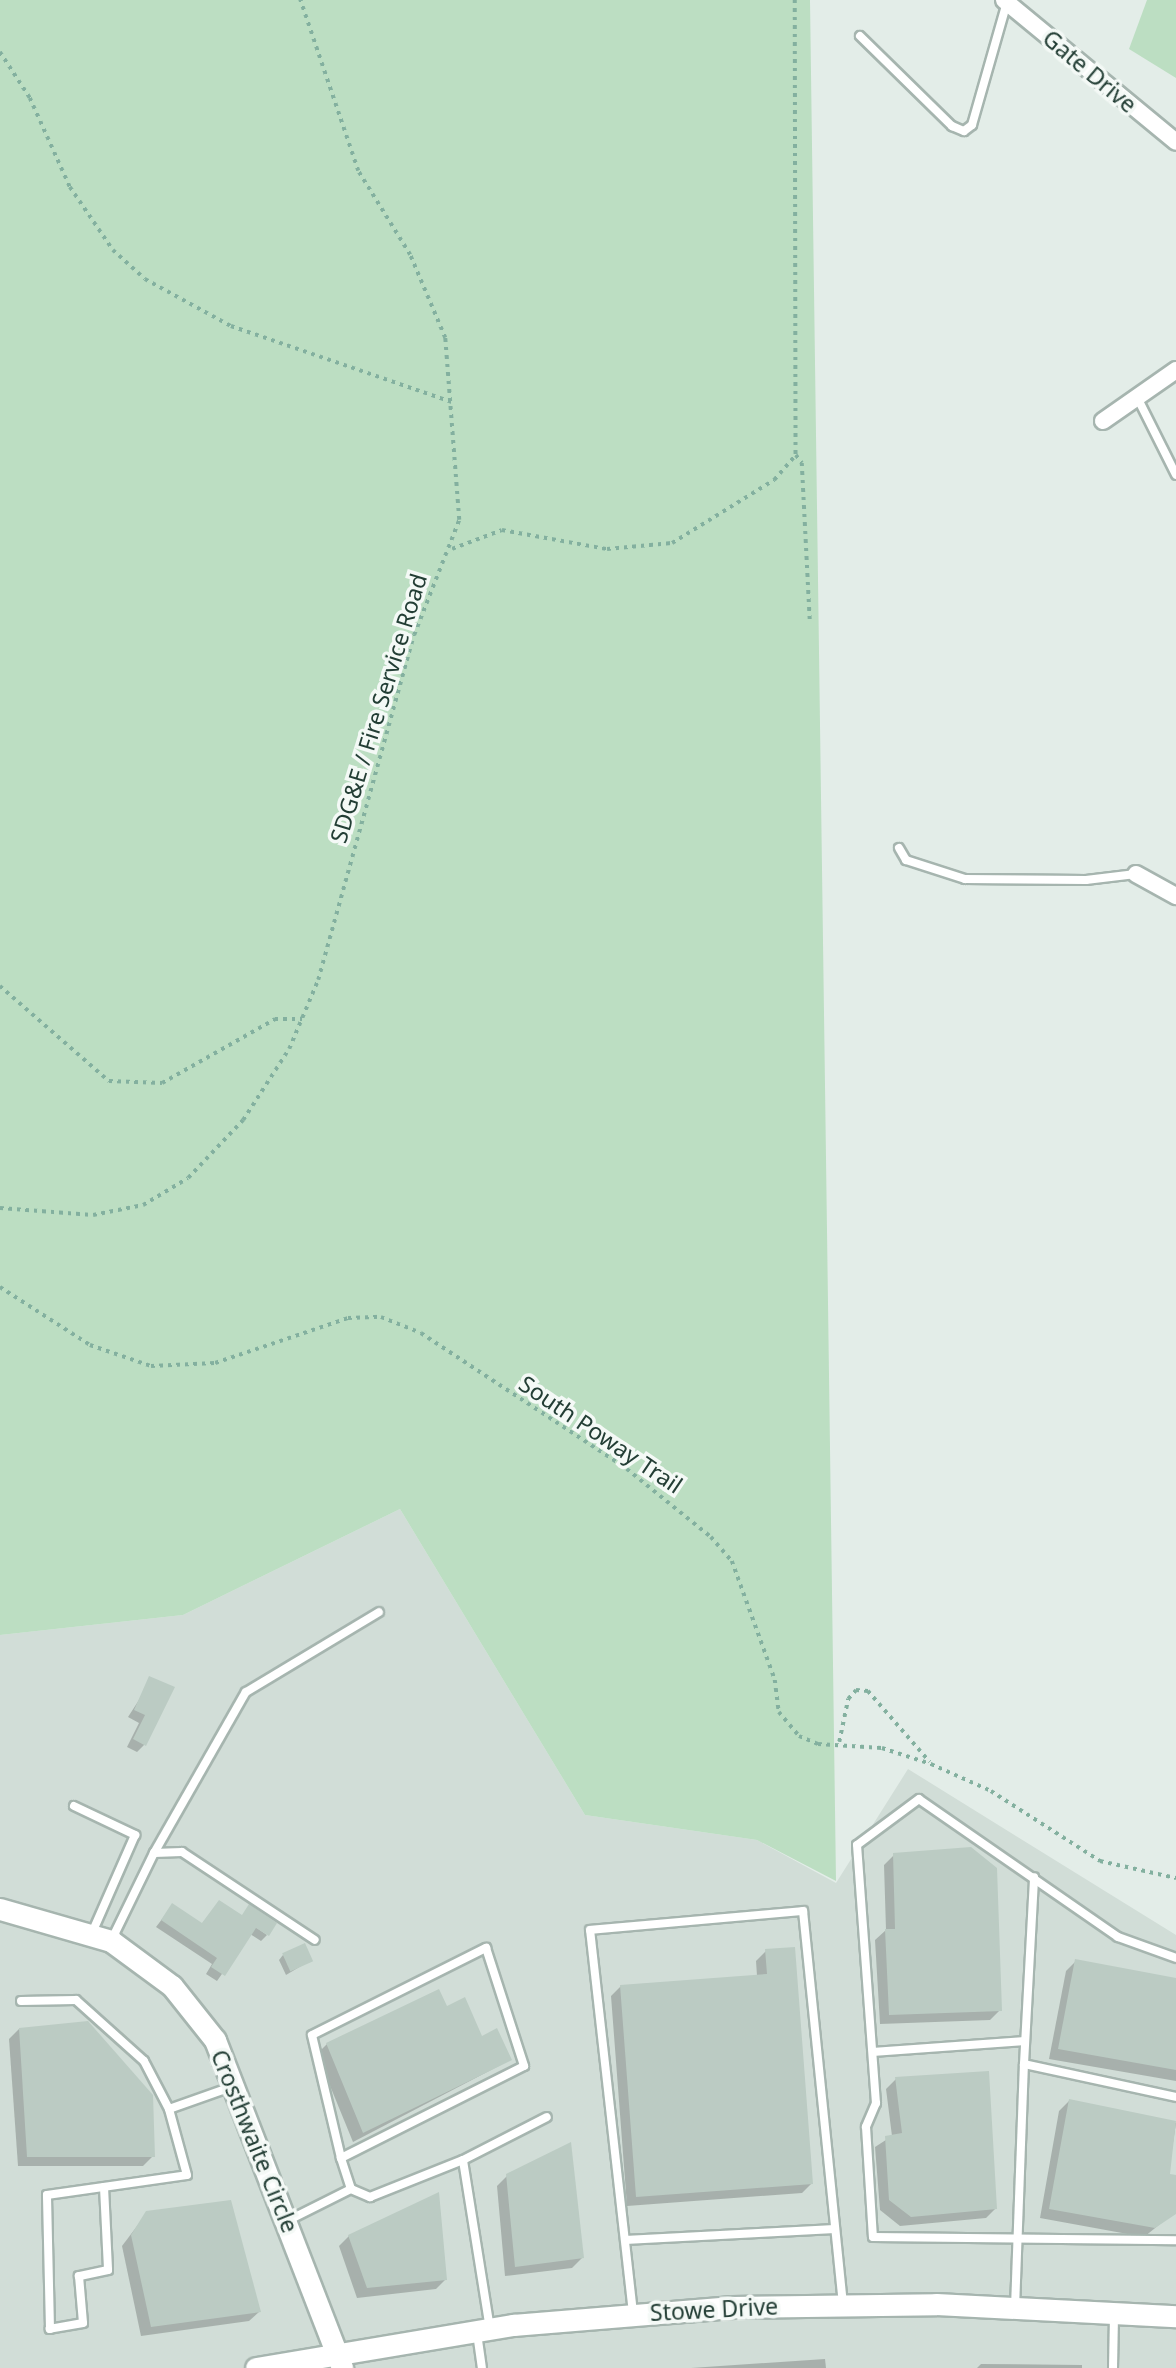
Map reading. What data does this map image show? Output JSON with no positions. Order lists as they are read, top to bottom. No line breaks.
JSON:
{"streets":{"main road":["Crosthwaite Circle","Stowe Drive"],"street":["Gate Drive"],"path":["SDG&E / Fire Service Road","South Poway Trail"]},"crossings":[["Crosthwaite Circle","Stowe Drive"]]}
